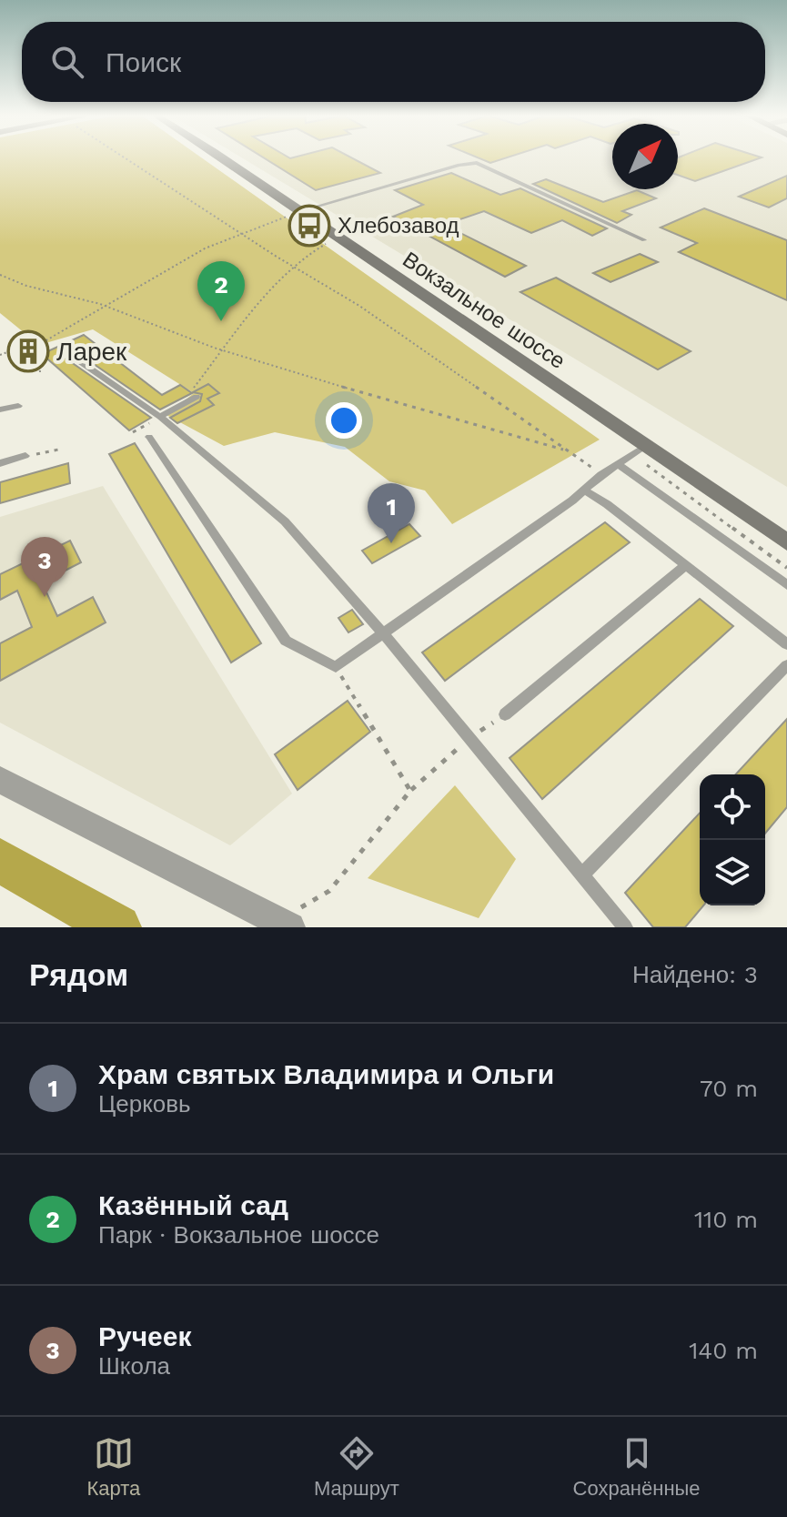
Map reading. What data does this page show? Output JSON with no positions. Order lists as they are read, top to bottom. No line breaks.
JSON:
{"streets":{"main road":["Вокзальное шоссе"]},"places":{"bus stop":["Хлебозавод"],"building":["Ларек"]},"north":"top right","page":{"search":"Поиск","pins":["2","1","3"],"heading":["Рядом","Найдено: 3"],"list":[{"mark":"1","name":"Храм святых Владимира и Ольги","note":"Церковь","value":"70 m"},{"mark":"2","name":"Казённый сад","note":"Парк · Вокзальное шоссе","value":"110 m"},{"mark":"3","name":"Ручеек","note":"Школа","value":"140 m"}],"nav":["Карта","Маршрут","Сохранённые"]}}
